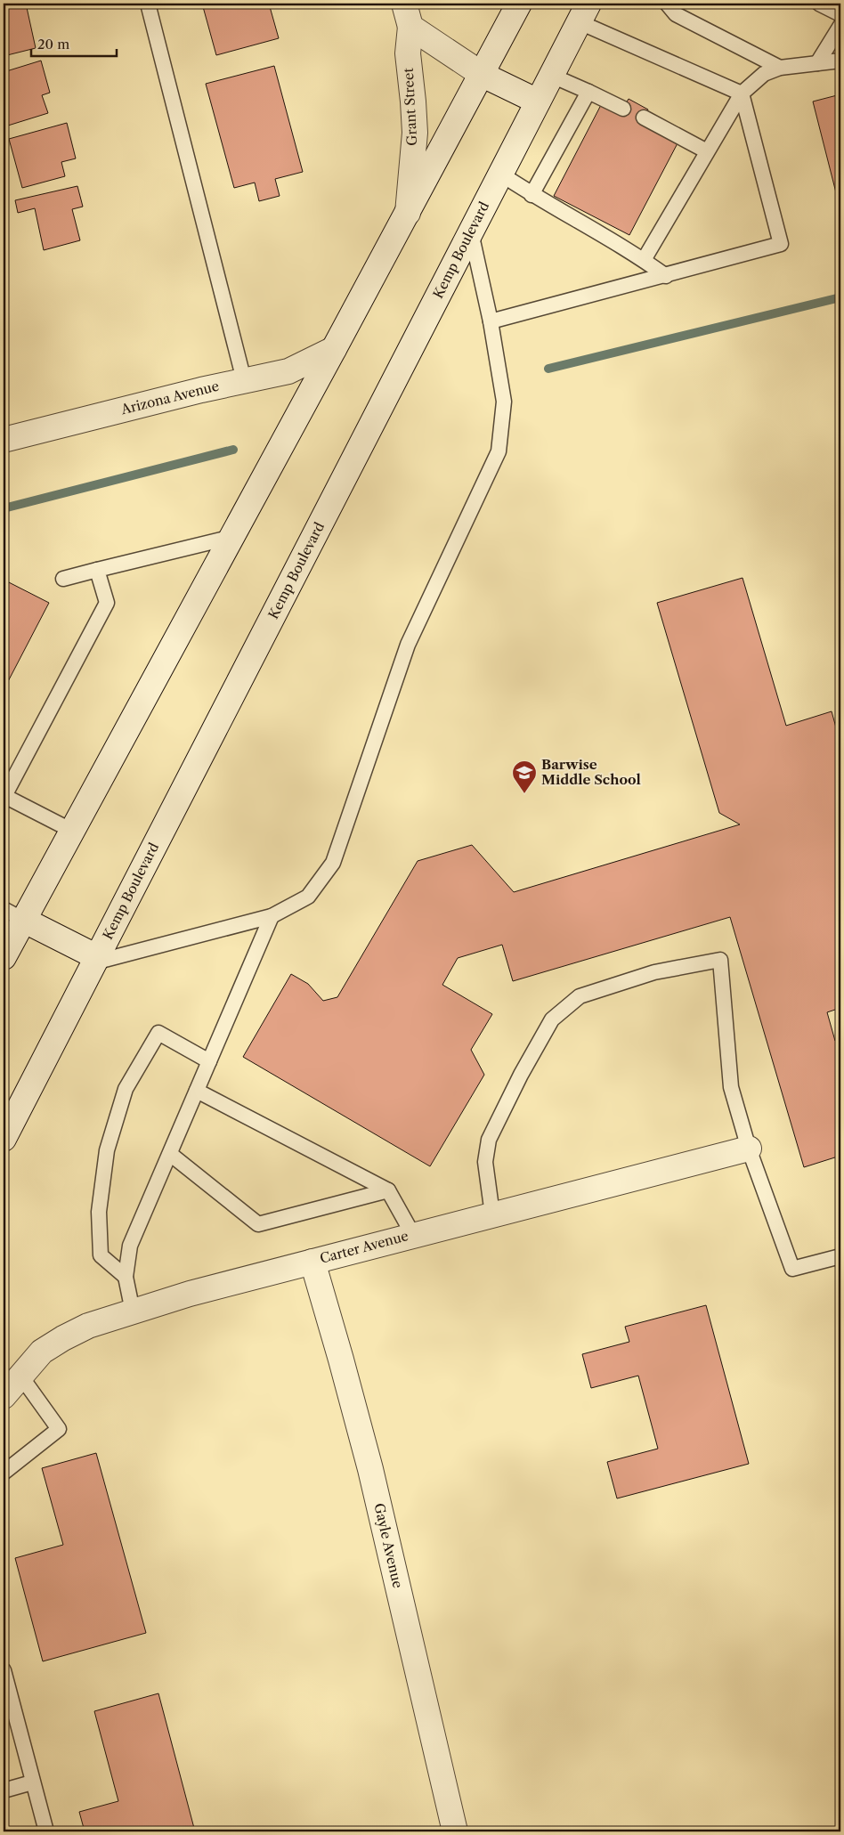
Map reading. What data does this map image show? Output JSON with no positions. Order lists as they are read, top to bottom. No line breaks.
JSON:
{"streets":{"main road":["Grant Street","Kemp Boulevard","Arizona Avenue","Carter Avenue","Gayle Avenue"]},"crossings":[["Carter Avenue","Gayle Avenue"]],"places":{"school or university":["Barwise Middle School"]},"scale_bar":"20 m"}
